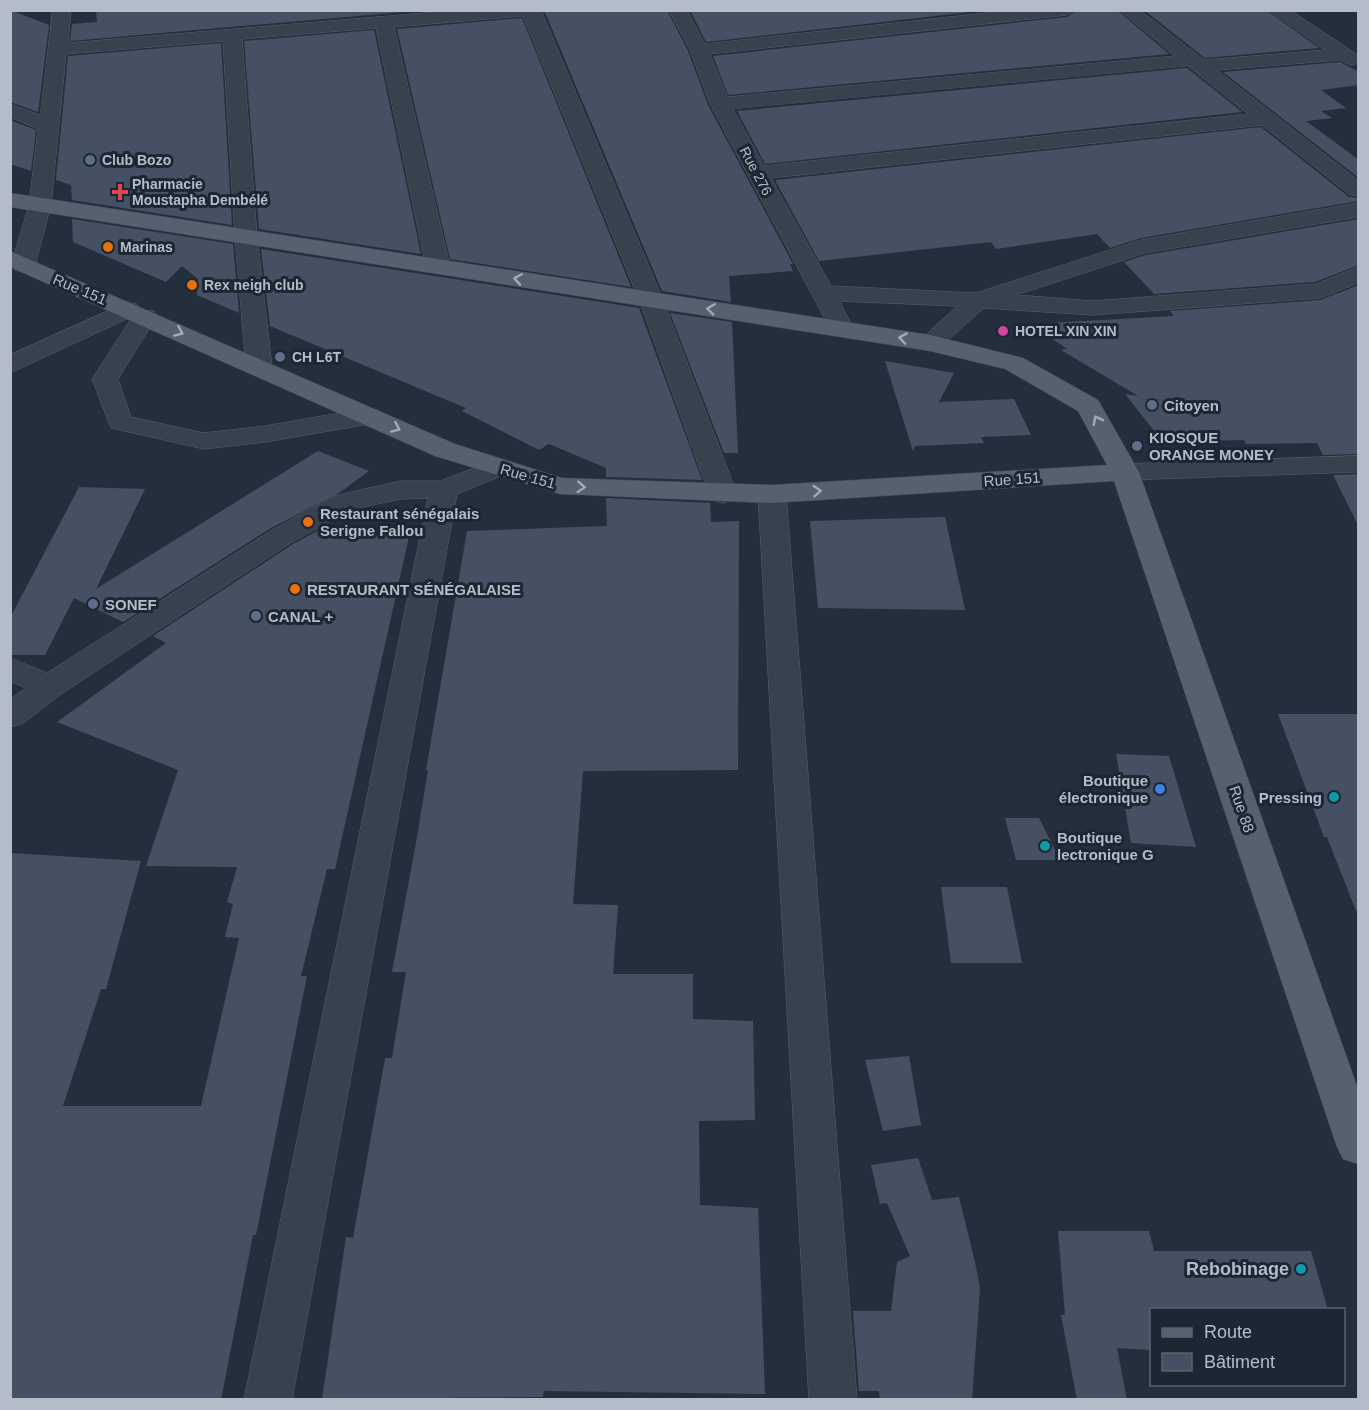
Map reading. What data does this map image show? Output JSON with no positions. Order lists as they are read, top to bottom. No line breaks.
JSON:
{"streets":{"main road":["Rue 151","Rue 88"],"street":["Rue 276"]},"crossings":[["Rue 276","Rue 88"],["Rue 151","Rue 88"]],"one_way":["Rue 151","Rue 88"],"places":{"other":["Club Bozo","Marinas","Rex neigh club","HOTEL XIN XIN","CH L6T","Citoyen","KIOSQUE ORANGE MONEY","Restaurant sénégalais Serigne Fallou","RESTAURANT SÉNÉGALAISE","SONEF","CANAL +","Boutique électronique","Pressing","Boutique lectronique G","Rebobinage"],"health":["Pharmacie Moustapha Dembélé"]},"legend":["Route","Bâtiment"]}
